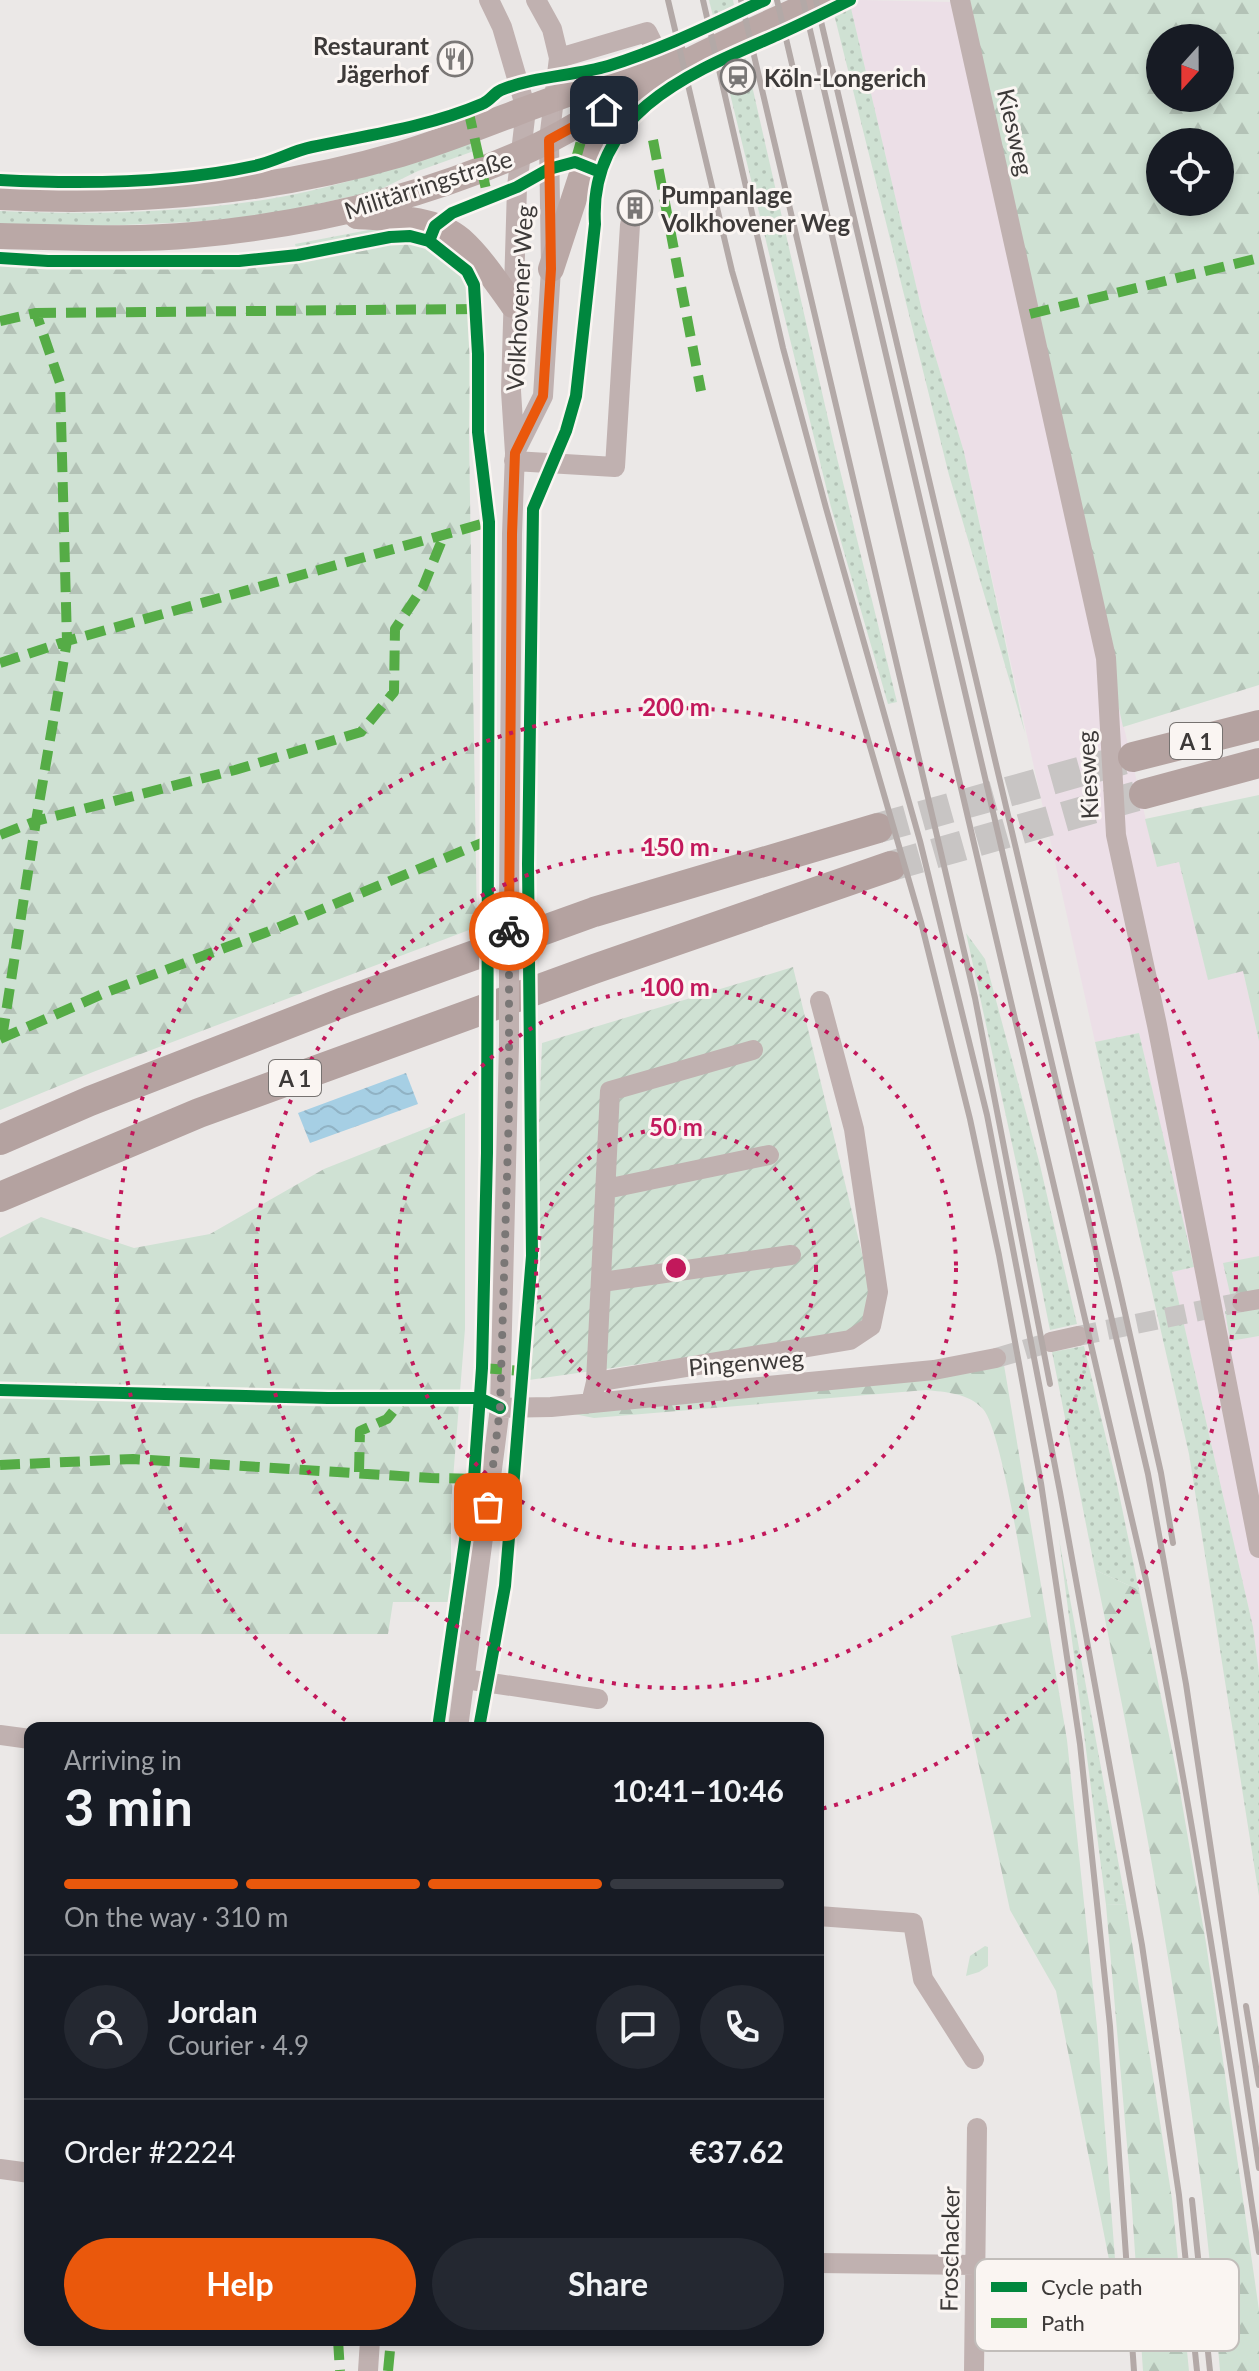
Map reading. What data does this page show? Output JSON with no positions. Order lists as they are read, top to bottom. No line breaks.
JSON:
{"streets":{"highway":["A 1"],"main road":["Militärringstraße"],"street":["Kiesweg","Volkhovener Weg","Pingenweg","Froschacker"]},"crossings":[["Militärringstraße","Volkhovener Weg"],["Volkhovener Weg","Pingenweg"]],"places":{"restaurant":["Restaurant Jägerhof"],"station":["Köln-Longerich"],"building":["Pumpanlage Volkhovener Weg"]},"legend":["Cycle path","Path"],"north":"bottom","page":{"heading":["3 min","Arriving in","10:41–10:46"],"panel":["Jordan","Courier · 4.9","Order #2224","€37.62"],"bar":"On the way · 310 m","buttons":["Help","Share"]},"rings":["200 m","150 m","100 m","50 m"]}
